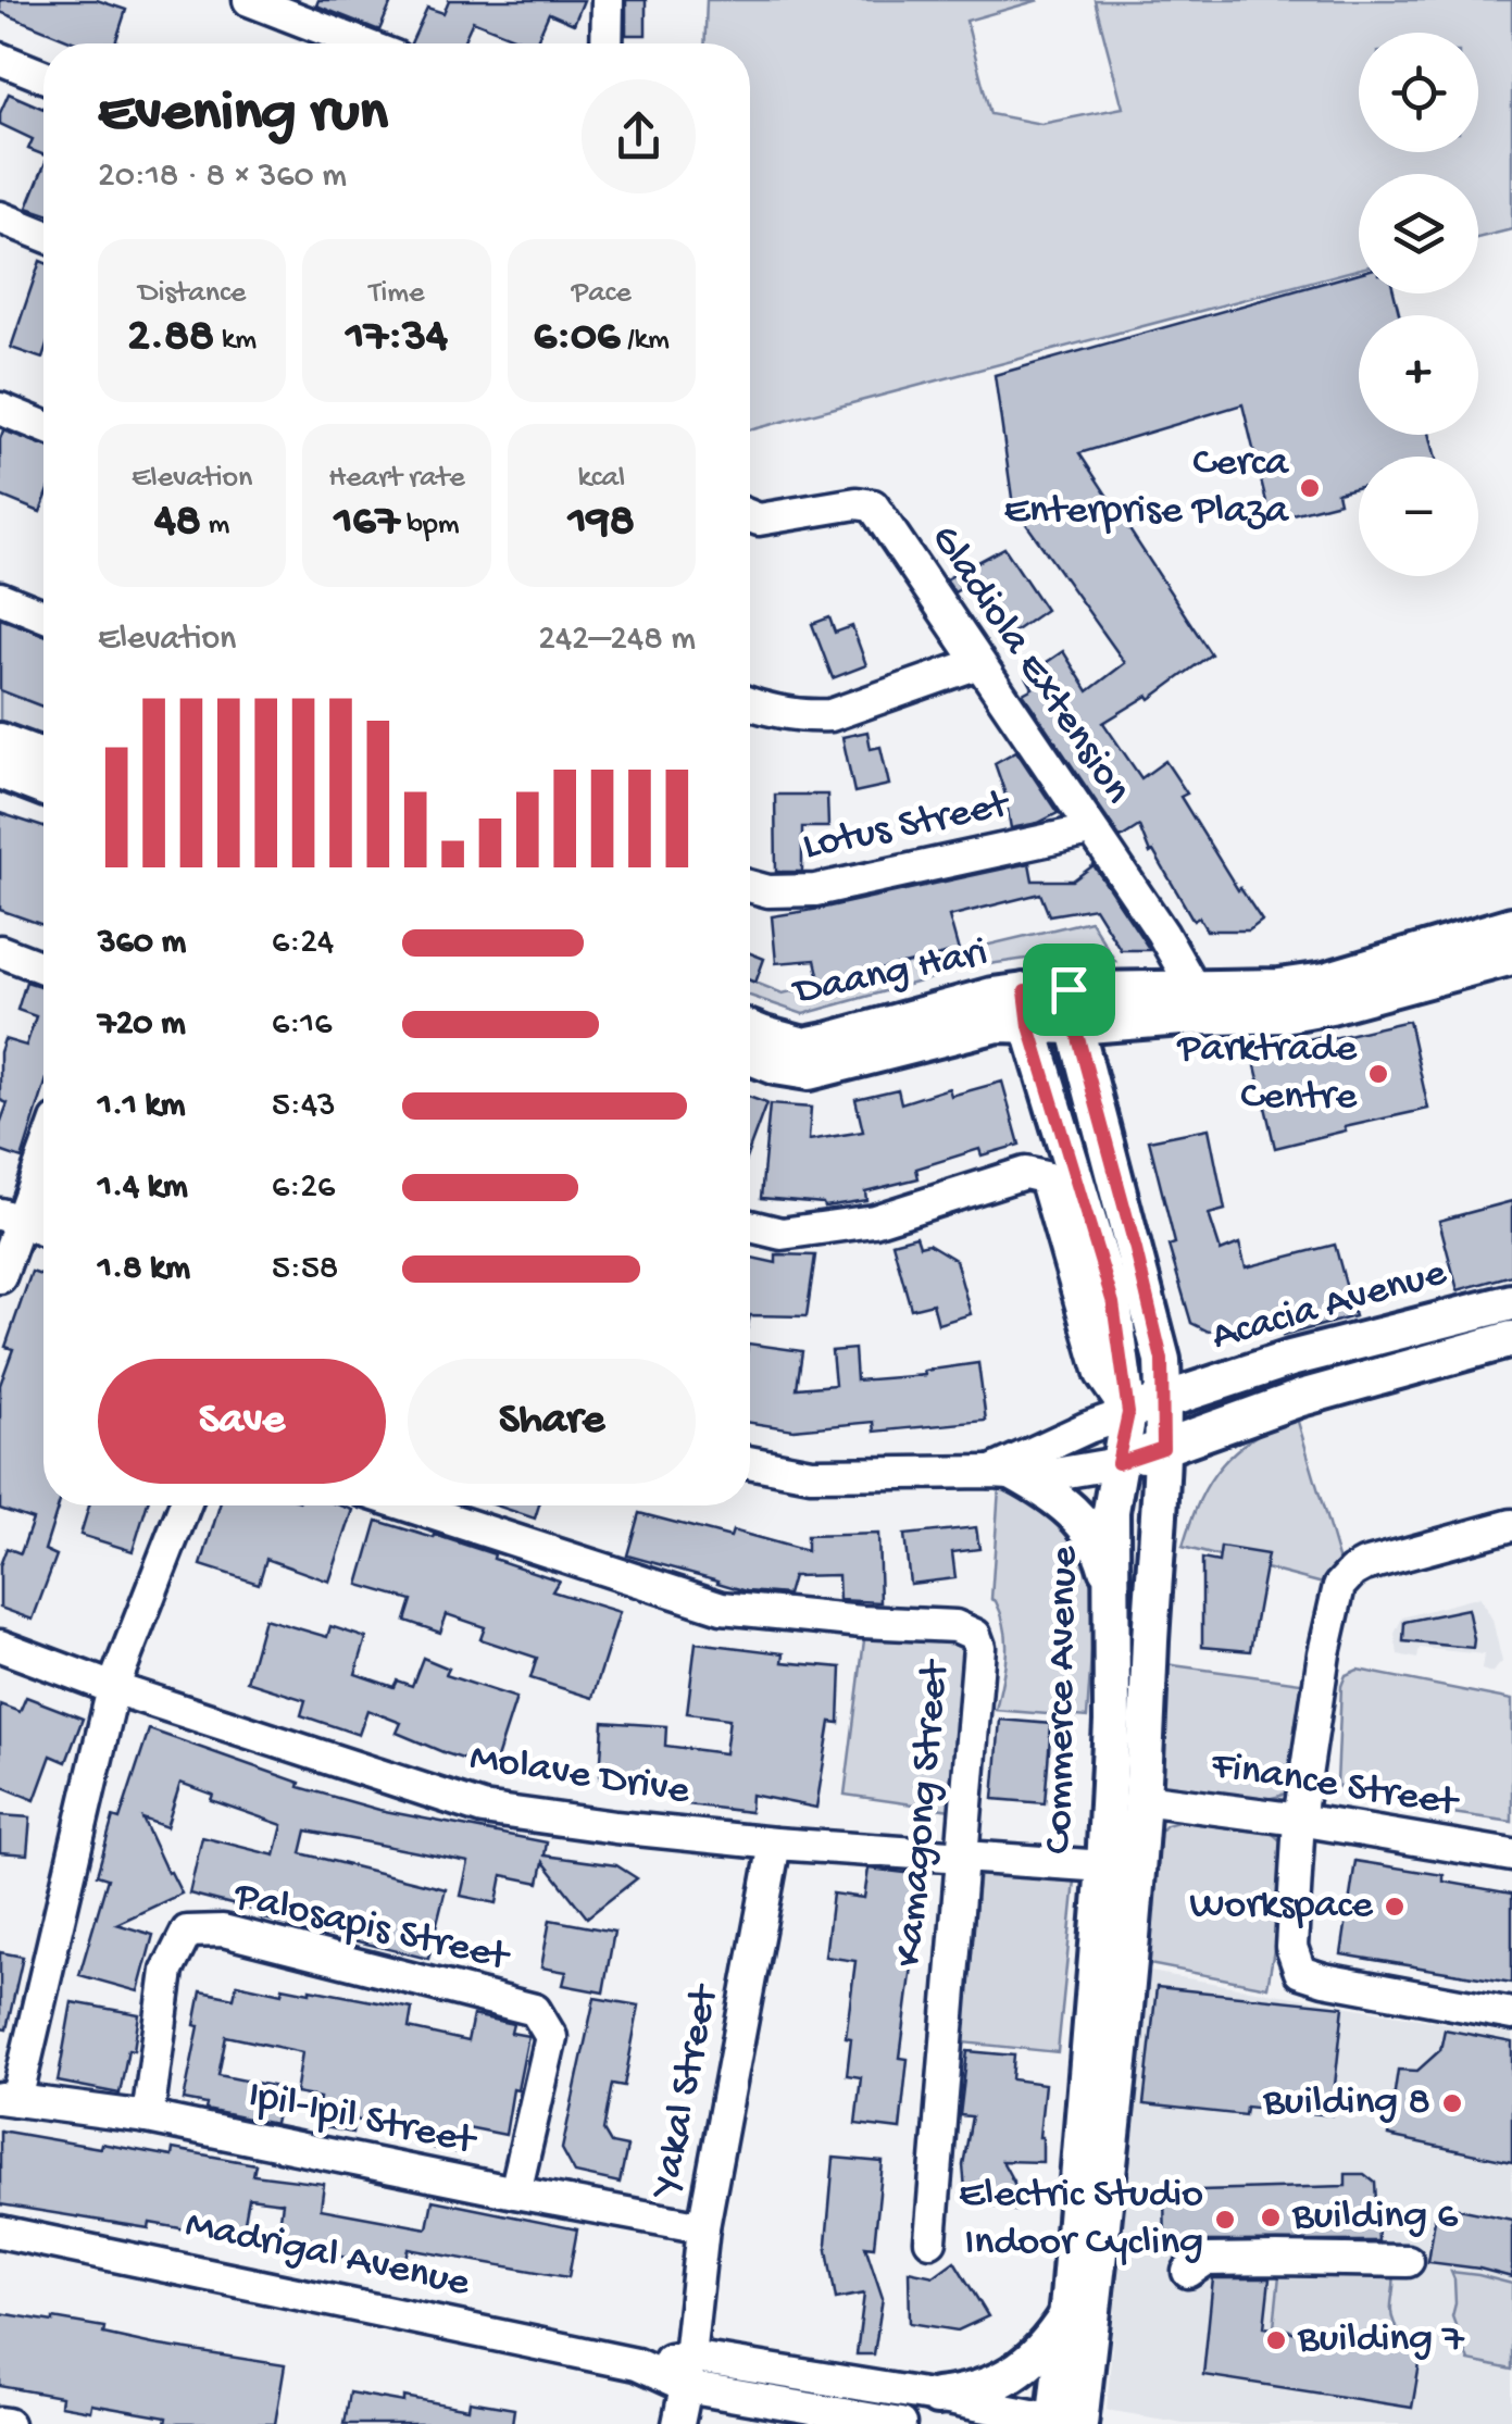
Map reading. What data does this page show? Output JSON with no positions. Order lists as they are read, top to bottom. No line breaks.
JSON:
{"streets":{"main road":["Daang Hari","Acacia Avenue","Commerce Avenue"],"street":["Gladiola Extension","Lotus Street","Molave Drive","Finance Street","Kamagong Street","Palosapis Street","Yakal Street","Ipil-Ipil Street","Madrigal Avenue"]},"crossings":[["Gladiola Extension","Lotus Street"],["Gladiola Extension","Daang Hari"],["Daang Hari","Commerce Avenue"],["Acacia Avenue","Commerce Avenue"],["Commerce Avenue","Molave Drive"],["Commerce Avenue","Finance Street"],["Commerce Avenue","Madrigal Avenue"],["Molave Drive","Kamagong Street"],["Molave Drive","Yakal Street"],["Palosapis Street","Ipil-Ipil Street"],["Yakal Street","Ipil-Ipil Street"],["Yakal Street","Madrigal Avenue"]],"places":["Cerca Enterprise Plaza","Parktrade Centre","Workspace","Building 8","Building 6","Electric Studio Indoor Cycling","Building 7"],"page":{"map_buttons":["+","−"],"heading":["Evening run","20:18 · 8 × 360 m"],"stats":[["Distance","2.88 km"],["Time","17:34"],["Pace","6:06 /km"],["Elevation","48 m"],["Heart rate","167 bpm"],["kcal","198"]],"chart":["Elevation","242–248 m"],"list":[{"name":"360 m","note":"6:24"},{"name":"720 m","note":"6:16"},{"name":"1.1 km","note":"5:43"},{"name":"1.4 km","note":"6:26"},{"name":"1.8 km","note":"5:58"}],"buttons":["Save","Share"]}}
